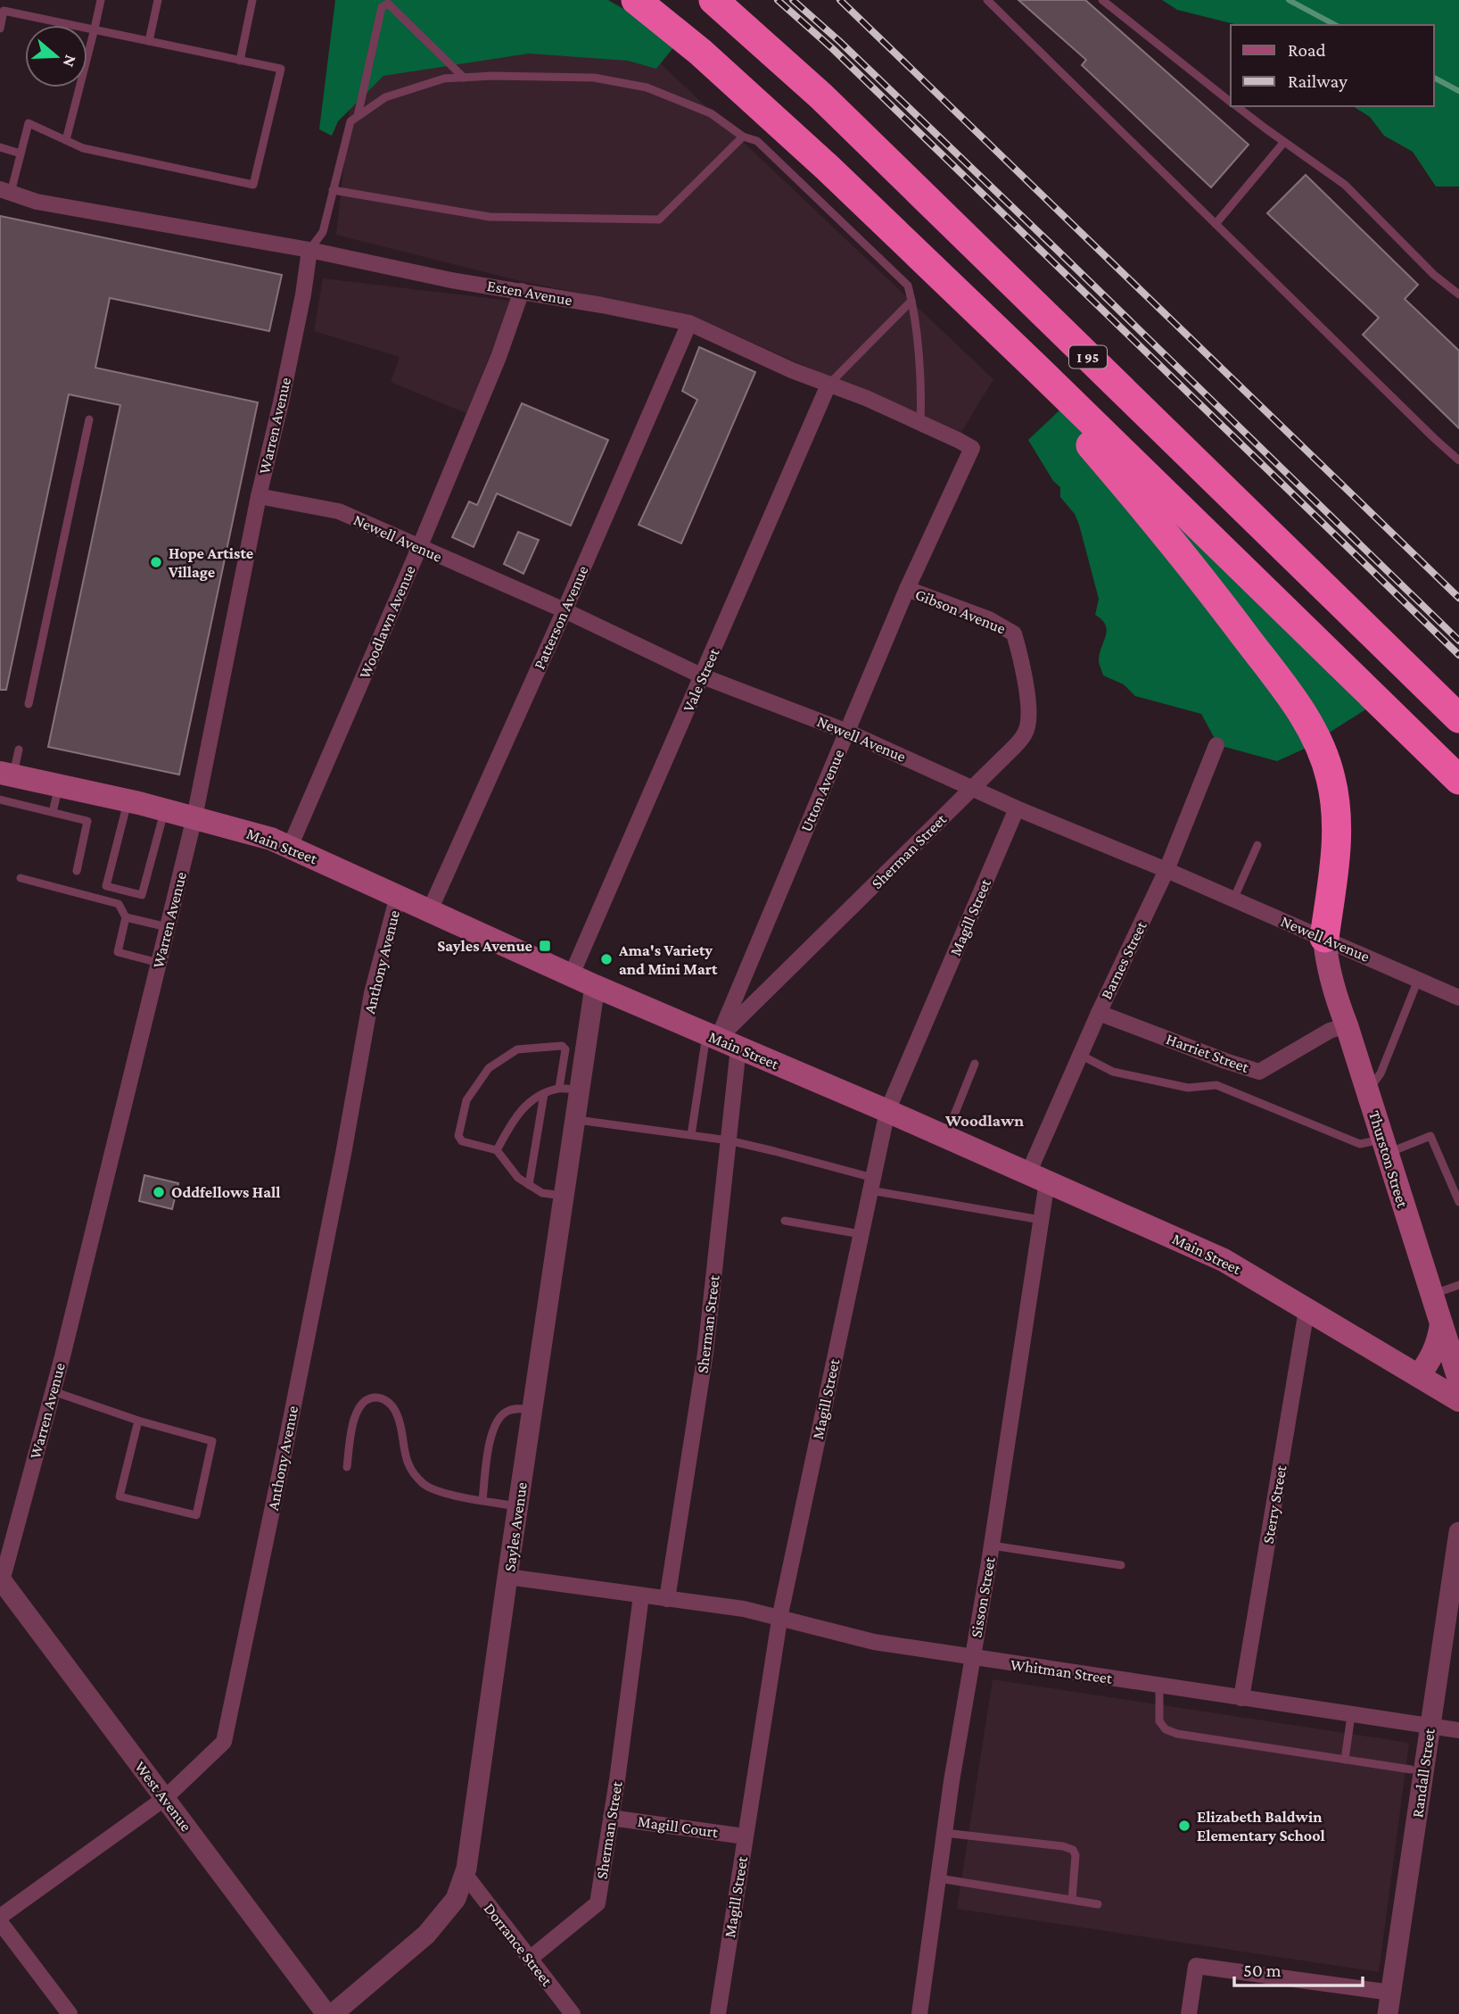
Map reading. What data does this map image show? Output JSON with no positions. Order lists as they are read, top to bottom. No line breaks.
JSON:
{"streets":{"highway":["I 95"],"main road":["Main Street","Thurston Street"],"street":["Esten Avenue","Warren Avenue","Newell Avenue","Gibson Avenue","Patterson Avenue","Woodlawn Avenue","Vale Street","Utton Avenue","Sherman Street","Magill Street","Barnes Street","Anthony Avenue","Harriet Street","Sterry Street","Sayles Avenue","Sisson Street","Whitman Street","Randall Street","West Avenue","Magill Court","Dorrance Street"]},"crossings":[["Esten Avenue","Warren Avenue"],["Esten Avenue","Patterson Avenue"],["Esten Avenue","Woodlawn Avenue"],["Esten Avenue","Vale Street"],["Esten Avenue","Utton Avenue"],["Warren Avenue","Newell Avenue"],["Warren Avenue","Main Street"],["Warren Avenue","West Avenue"],["Newell Avenue","Patterson Avenue"],["Newell Avenue","Woodlawn Avenue"],["Newell Avenue","Vale Street"],["Newell Avenue","Utton Avenue"],["Newell Avenue","Sherman Street"],["Newell Avenue","Magill Street"],["Newell Avenue","Barnes Street"],["Newell Avenue","Thurston Street"],["Gibson Avenue","Utton Avenue"],["Gibson Avenue","Sherman Street"],["Patterson Avenue","Main Street"],["Woodlawn Avenue","Main Street"],["Vale Street","Main Street"],["Utton Avenue","Main Street"],["Utton Avenue","Sherman Street"],["Main Street","Sherman Street"],["Main Street","Magill Street"],["Main Street","Barnes Street"],["Main Street","Anthony Avenue"],["Main Street","Sterry Street"],["Main Street","Sayles Avenue"],["Main Street","Sisson Street"],["Sherman Street","Whitman Street"],["Sherman Street","Magill Court"],["Sherman Street","Dorrance Street"],["Magill Street","Whitman Street"],["Magill Street","Magill Court"],["Barnes Street","Harriet Street"],["Barnes Street","Sisson Street"],["Anthony Avenue","West Avenue"],["Harriet Street","Thurston Street"],["Sterry Street","Whitman Street"],["Sayles Avenue","Dorrance Street"],["Sisson Street","Whitman Street"],["Whitman Street","Randall Street"]],"districts":["Woodlawn"],"places":{"other":["Hope Artiste Village","Ama's Variety and Mini Mart","Oddfellows Hall","Elizabeth Baldwin Elementary School"],"transit":["Sayles Avenue"]},"legend":["Road","Railway"],"scale_bar":"50 m","north":"right"}
